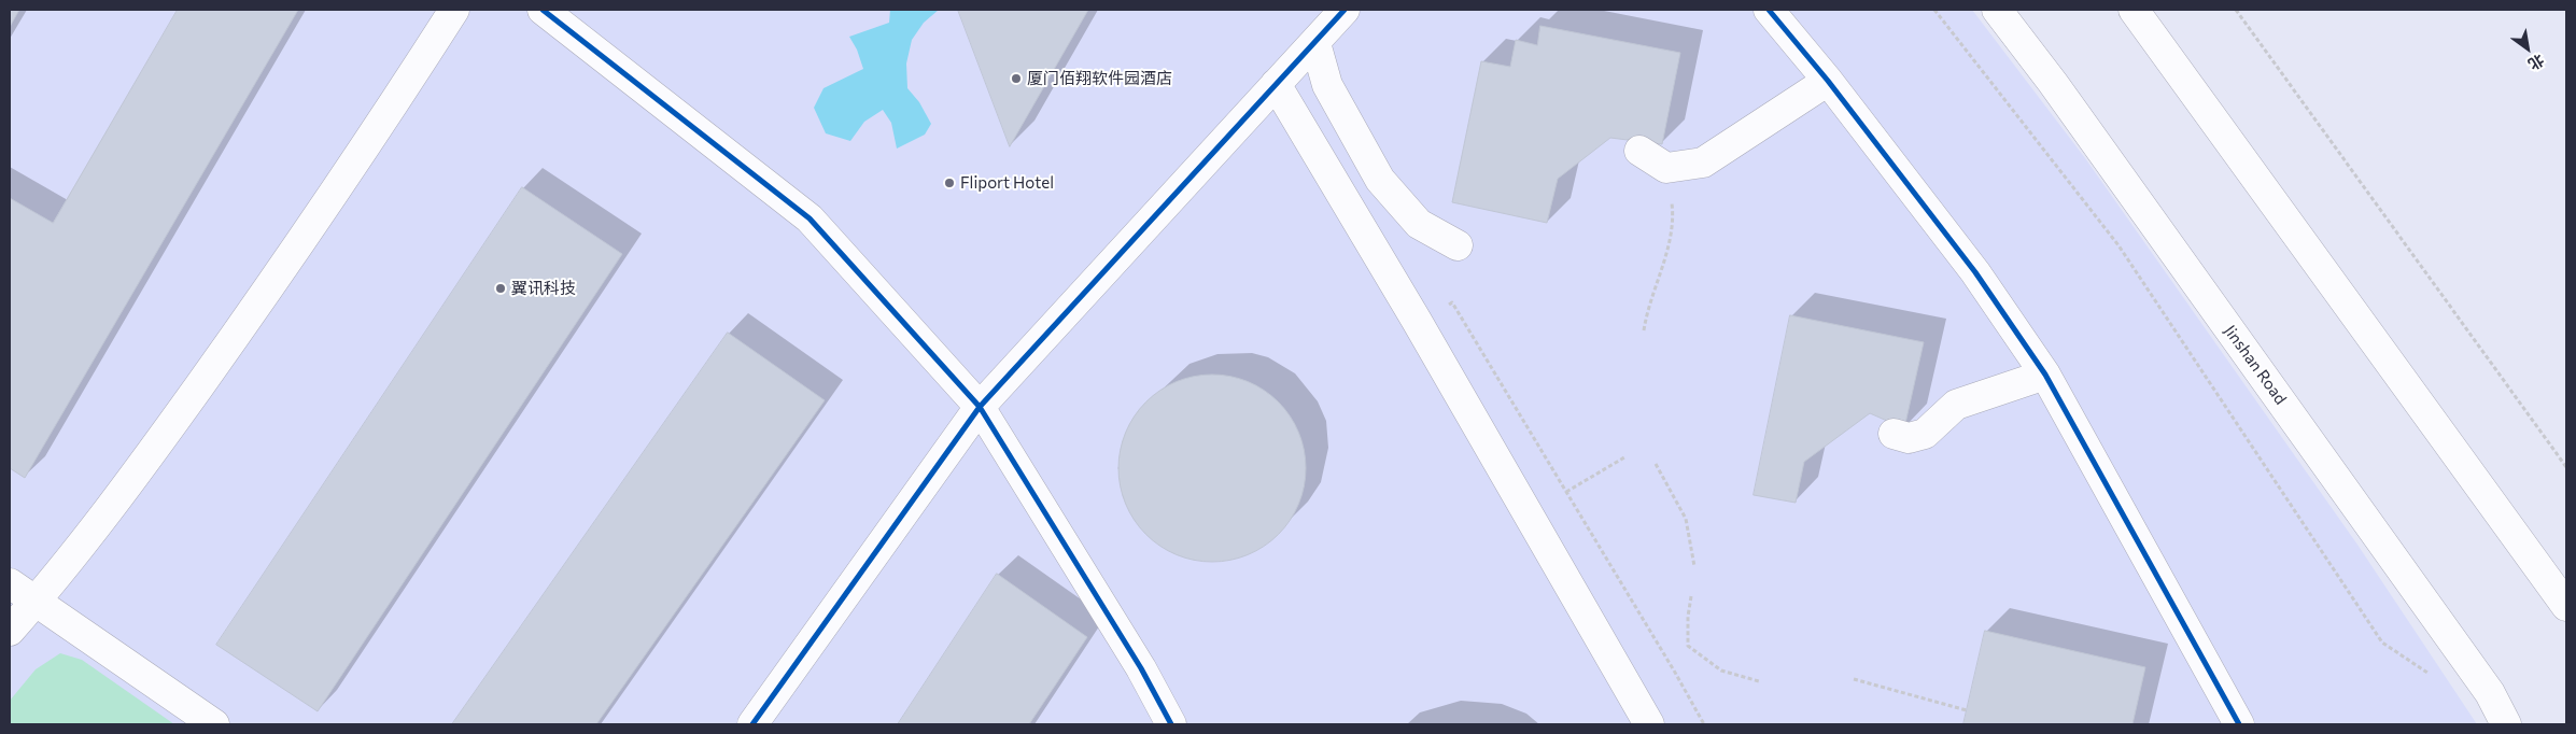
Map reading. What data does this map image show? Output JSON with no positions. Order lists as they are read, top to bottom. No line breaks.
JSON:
{"streets":{"street":["Jinshan Road"]},"places":["厦门佰翔软件园酒店","Fliport Hotel","翼讯科技"],"north":"bottom right"}
